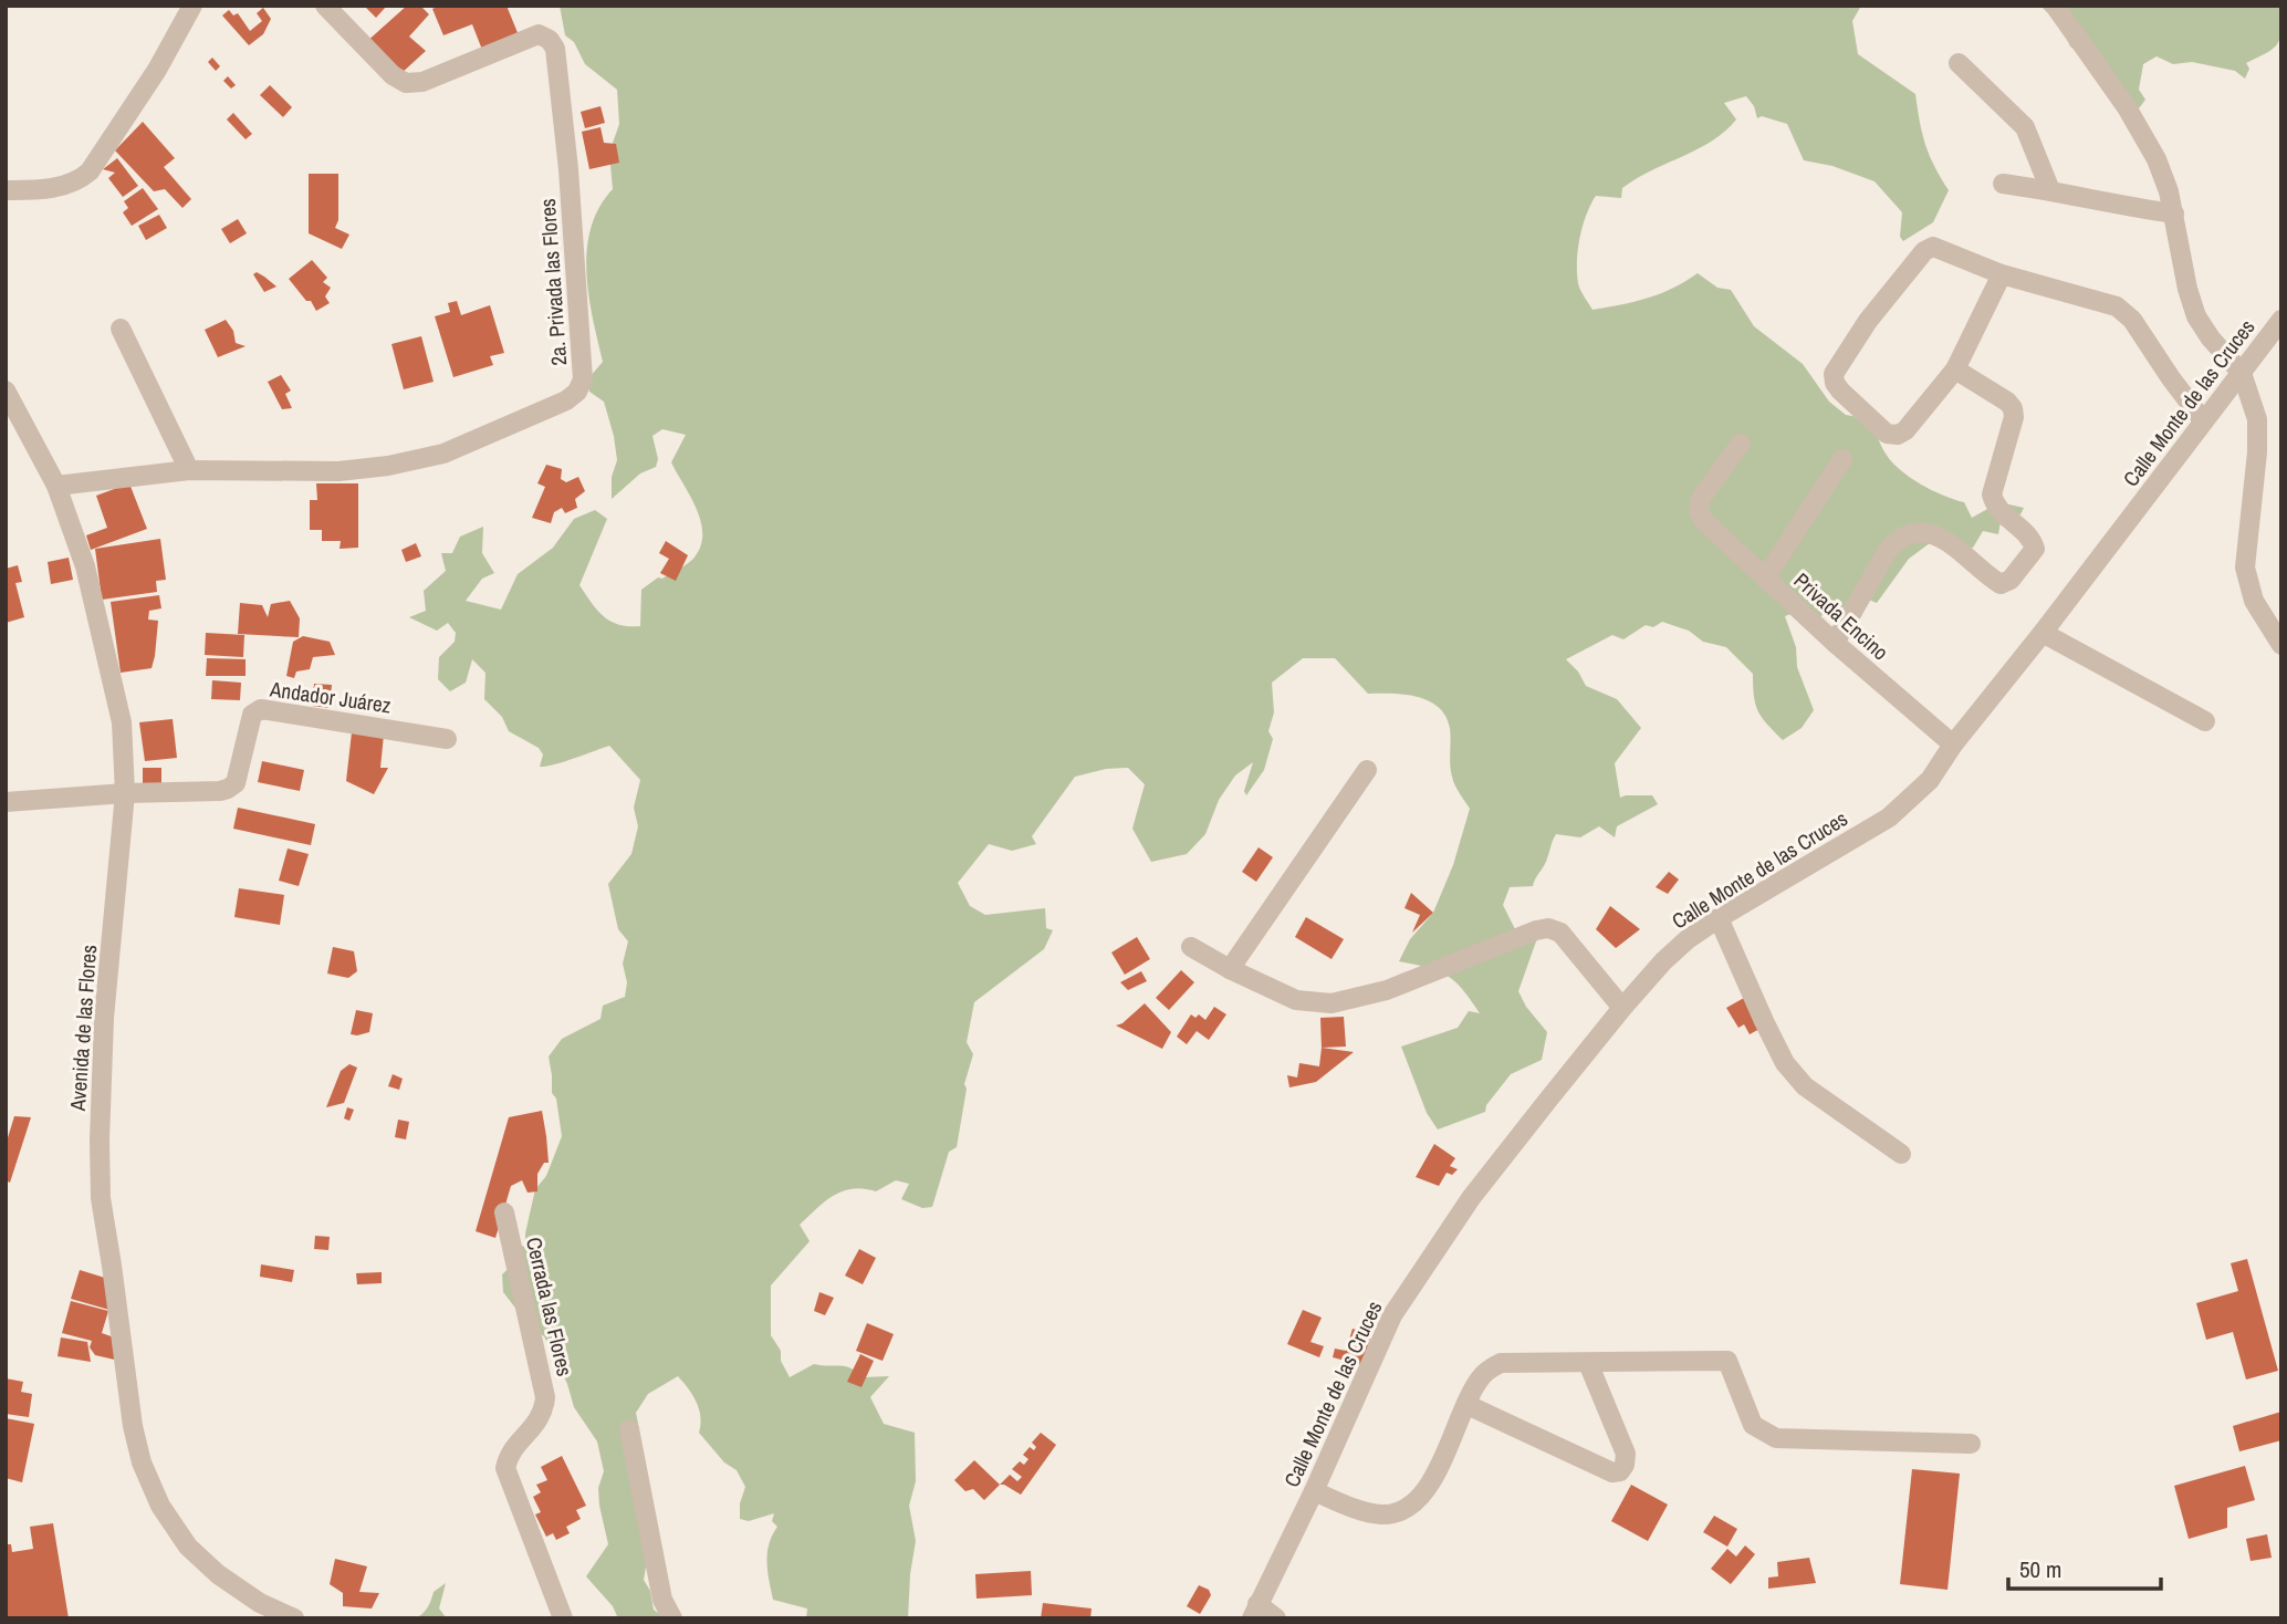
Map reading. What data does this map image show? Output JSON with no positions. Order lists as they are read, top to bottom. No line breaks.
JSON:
{"streets":{"street":["2a. Privada las Flores","Calle Monte de las Cruces","Privada Encino","Andador Juárez","Avenida de las Flores","Cerrada las Flores"]},"crossings":[["2a. Privada las Flores","Avenida de las Flores"],["Calle Monte de las Cruces","Privada Encino"],["Andador Juárez","Avenida de las Flores"]],"scale_bar":"50 m"}
